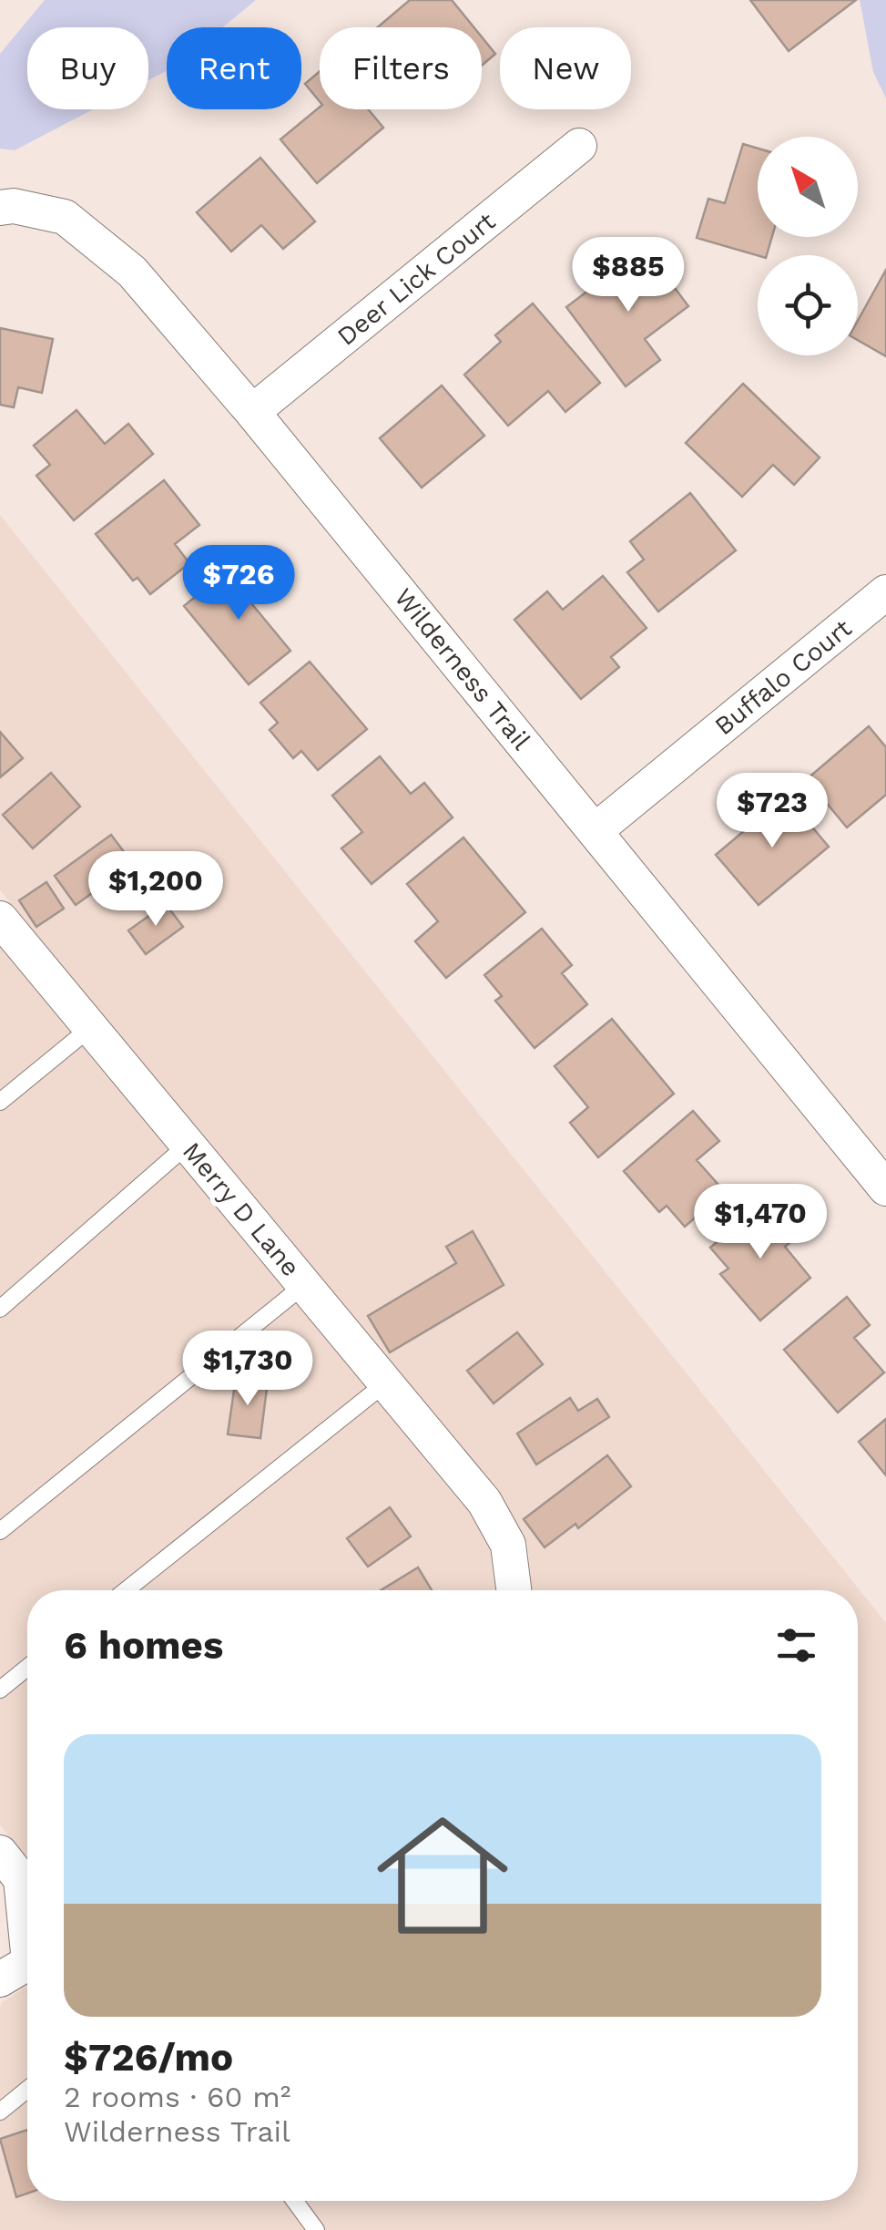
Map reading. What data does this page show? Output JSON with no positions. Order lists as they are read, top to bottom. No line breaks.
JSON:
{"streets":{"street":["Deer Lick Court","Wilderness Trail","Buffalo Court","Merry D Lane"]},"crossings":[["Deer Lick Court","Wilderness Trail"],["Wilderness Trail","Buffalo Court"]],"north":"top left","page":{"chip":["Buy","Rent","Filters","New"],"price":["$885","$726","$723","$1,200","$1,470","$1,730"],"heading":"6 homes","list":[{"name":"$726/mo","note":"2 rooms · 60 m² · Wilderness Trail"}]}}
